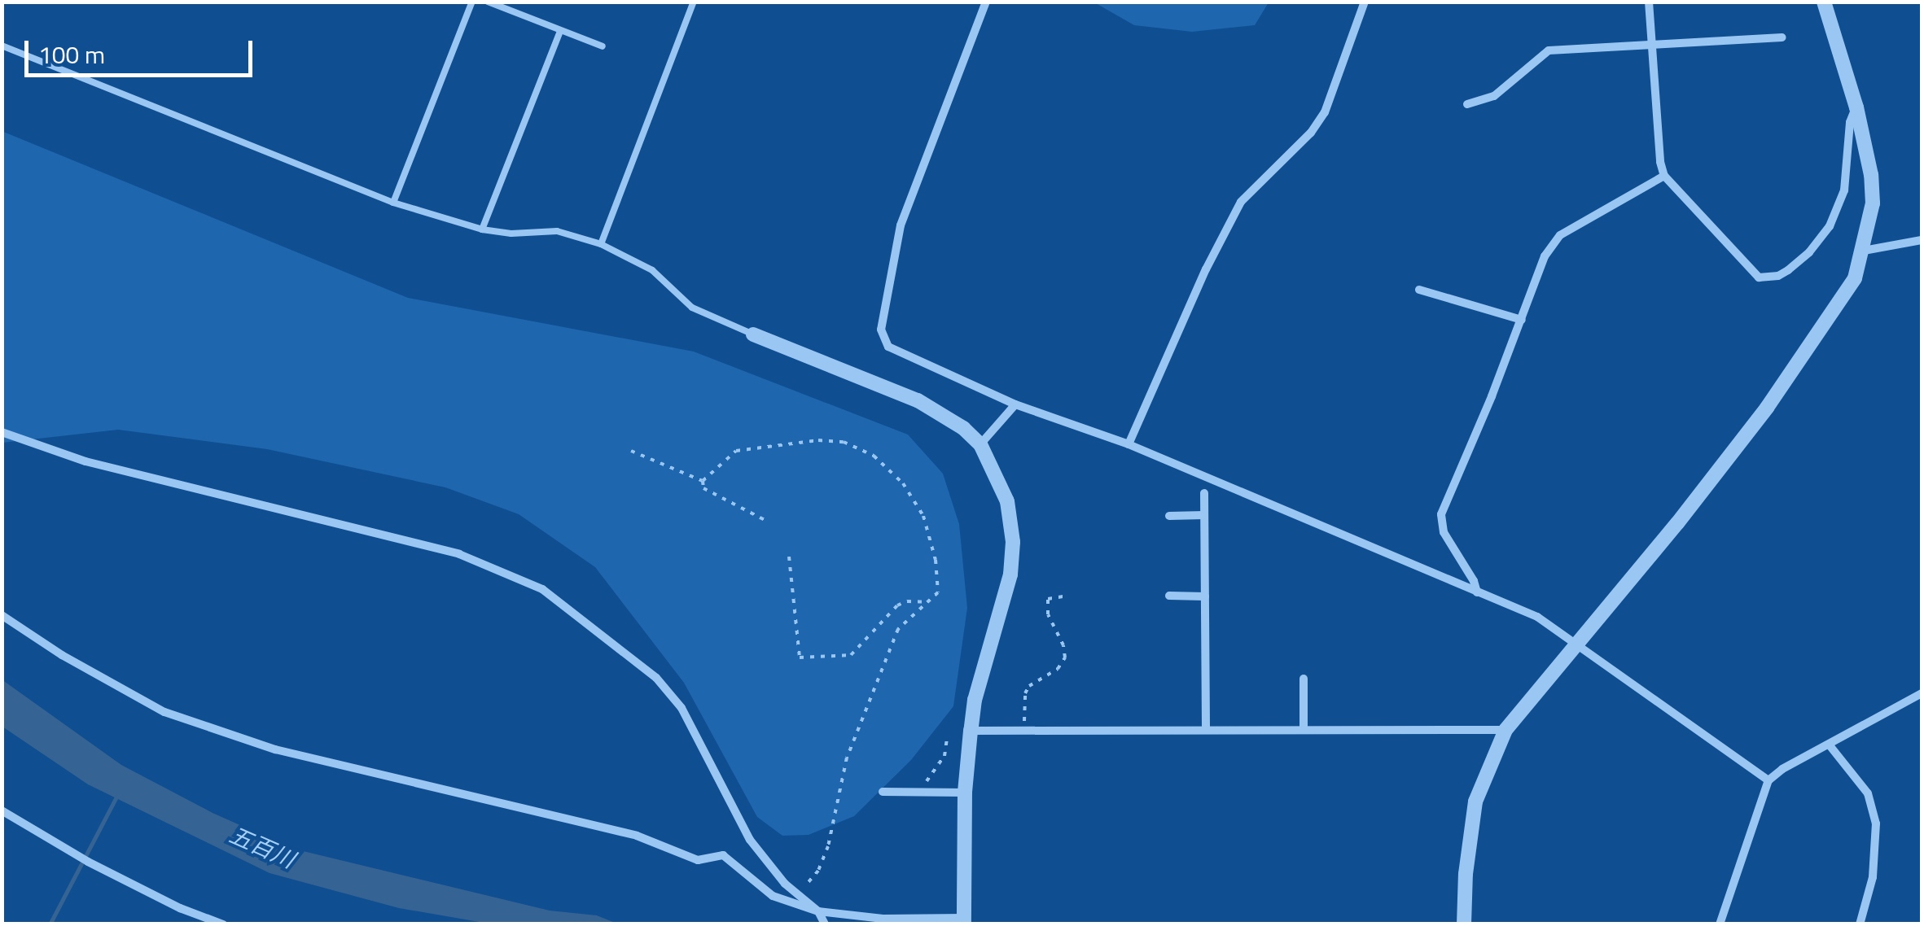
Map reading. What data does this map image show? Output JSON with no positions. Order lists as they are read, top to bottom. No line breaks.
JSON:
{"water":["五百川"],"scale_bar":"100 m"}
